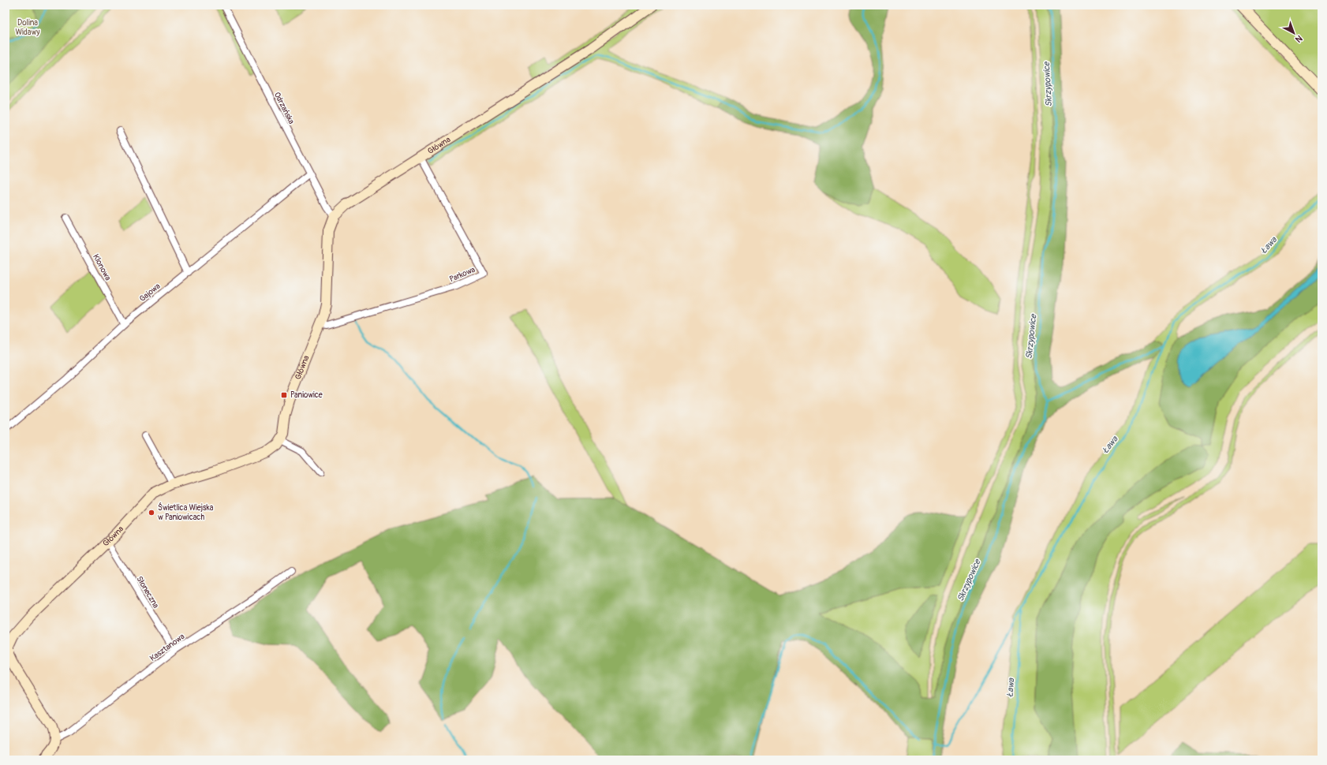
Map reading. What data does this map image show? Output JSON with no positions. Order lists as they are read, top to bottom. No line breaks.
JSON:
{"streets":{"street":["Odrzańska","Główna","Klonowa","Parkowa","Gajowa","Słoneczna","Kasztanowa"]},"crossings":[["Odrzańska","Główna"],["Odrzańska","Gajowa"],["Główna","Parkowa"],["Główna","Słoneczna"],["Główna","Kasztanowa"],["Klonowa","Gajowa"],["Słoneczna","Kasztanowa"]],"water":["Skrzypowice","Ława"],"parks":["Dolina Widawy"],"places":{"transit":["Paniowice"],"other":["Świetlica Wiejska w Paniowicach"]},"north":"bottom right"}
